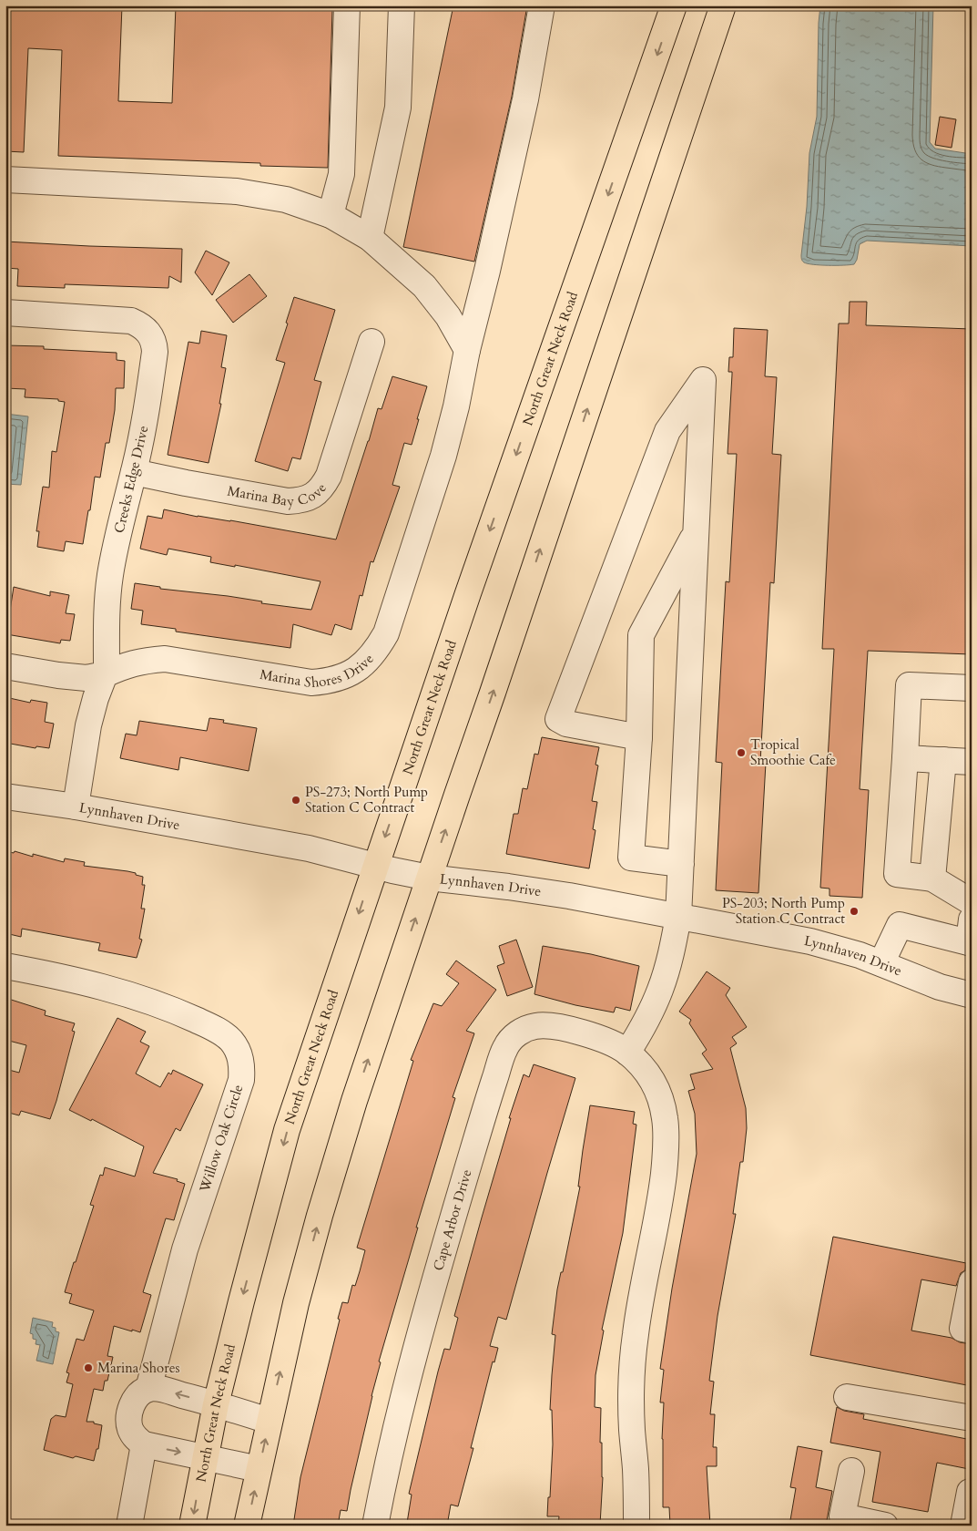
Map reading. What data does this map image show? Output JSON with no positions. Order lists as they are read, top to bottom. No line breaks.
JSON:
{"streets":{"main road":["North Great Neck Road"],"street":["Creeks Edge Drive","Marina Bay Cove","Marina Shores Drive","Lynnhaven Drive","Willow Oak Circle","Cape Arbor Drive"]},"crossings":[["North Great Neck Road","Lynnhaven Drive"],["Creeks Edge Drive","Marina Bay Cove"],["Creeks Edge Drive","Marina Shores Drive"]],"places":["Tropical Smoothie Cafe","PS-273; North Pump Station C Contract","PS-203; North Pump Station C Contract","Marina Shores"]}
